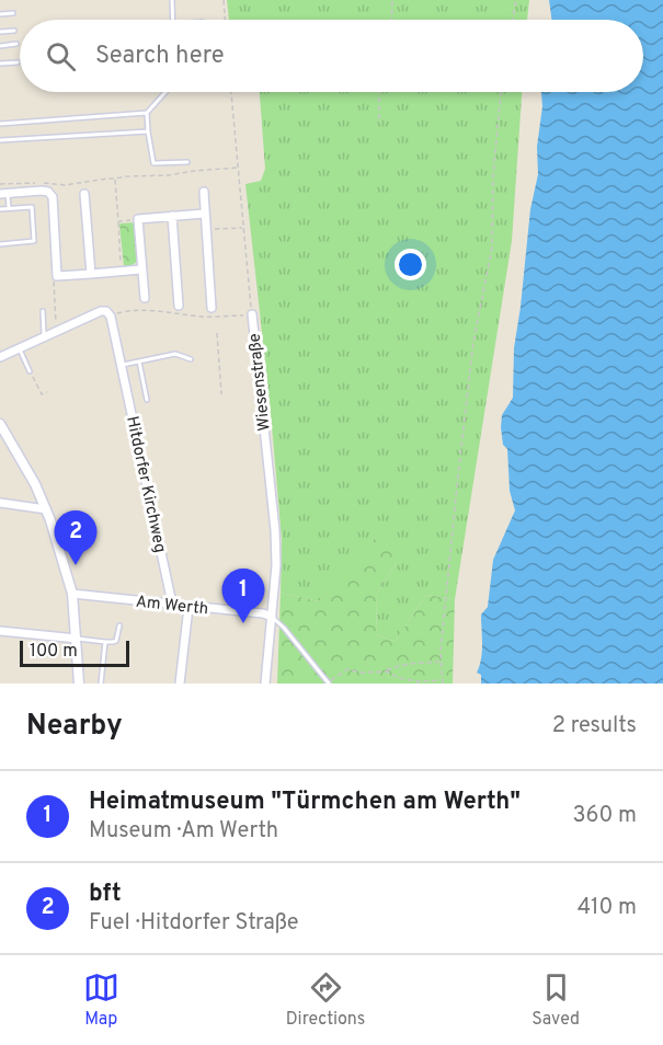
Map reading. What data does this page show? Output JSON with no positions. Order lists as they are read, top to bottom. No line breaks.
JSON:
{"streets":{"street":["Wiesenstraße","Hitdorfer Kirchweg","Am Werth"]},"crossings":[["Wiesenstraße","Am Werth"],["Hitdorfer Kirchweg","Am Werth"]],"scale_bar":"100 m","page":{"search":"Search here","pins":["2","1"],"scale":"100 m","heading":["Nearby","2 results"],"list":[{"mark":"1","name":"Heimatmuseum \"Türmchen am Werth\"","note":"Museum · Am Werth","value":"360 m"},{"mark":"2","name":"bft","note":"Fuel · Hitdorfer Straße","value":"410 m"}],"nav":["Map","Directions","Saved"]}}
